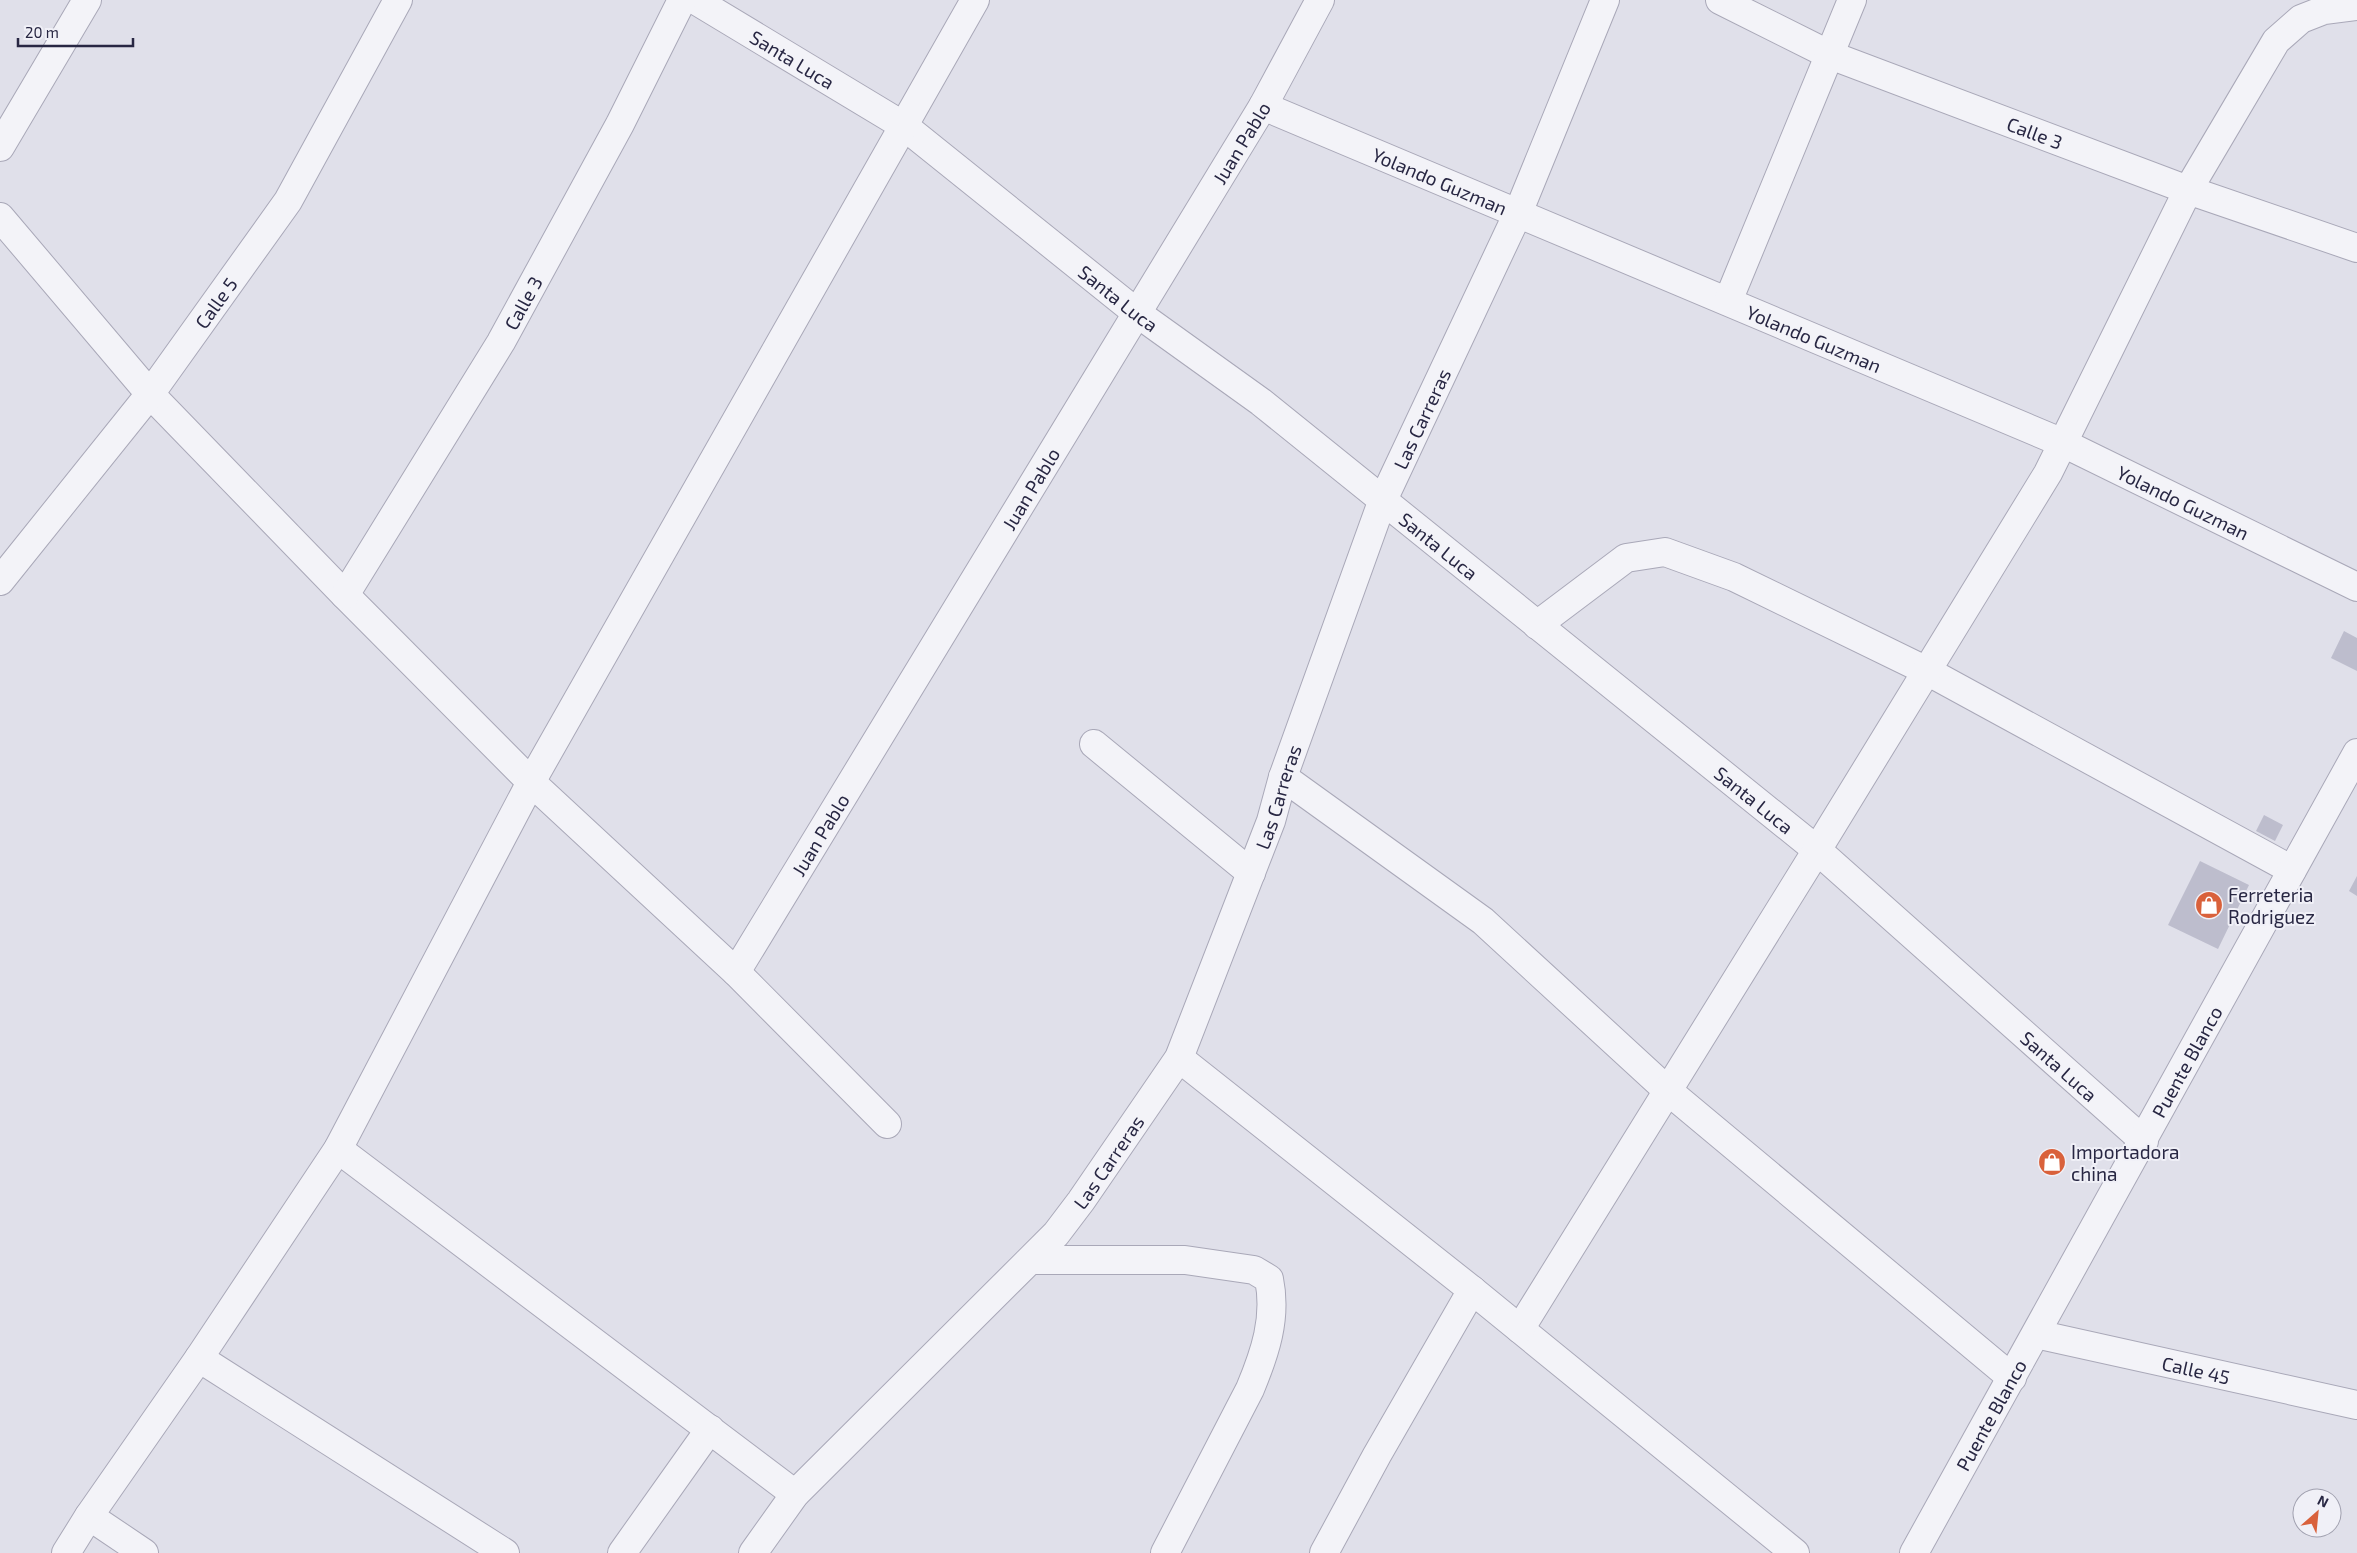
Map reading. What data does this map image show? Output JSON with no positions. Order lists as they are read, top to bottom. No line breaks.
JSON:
{"streets":{"street":["Santa Luca","Calle 3","Juan Pablo","Yolando Guzman","Calle 5","Las Carreras","Puente Blanco","Calle 45"]},"crossings":[["Santa Luca","Juan Pablo"],["Santa Luca","Las Carreras"],["Santa Luca","Puente Blanco"],["Juan Pablo","Yolando Guzman"],["Yolando Guzman","Las Carreras"],["Puente Blanco","Calle 45"]],"places":{"shop":["Ferreteria Rodriguez","Importadora china"]},"scale_bar":"20 m","north":"top right"}
